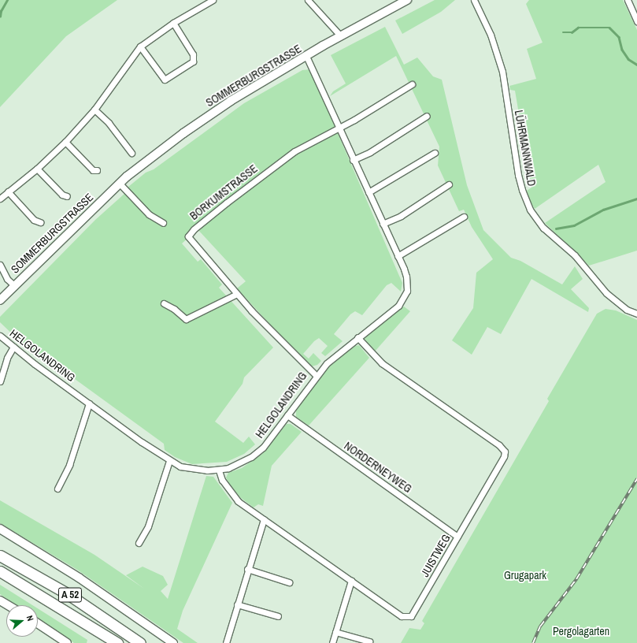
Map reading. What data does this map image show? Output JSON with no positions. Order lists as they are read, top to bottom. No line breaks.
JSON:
{"streets":{"highway":["A 52"],"street":["SOMMERBURGSTRASSE","LÜHRMANNWALD","BORKUMSTRASSE","HELGOLANDRING","NORDERNEYWEG","JUISTWEG"]},"crossings":[["SOMMERBURGSTRASSE","HELGOLANDRING"],["BORKUMSTRASSE","HELGOLANDRING"],["HELGOLANDRING","NORDERNEYWEG"],["HELGOLANDRING","JUISTWEG"],["NORDERNEYWEG","JUISTWEG"]],"parks":["Grugapark","Pergolagarten"],"north":"right"}
